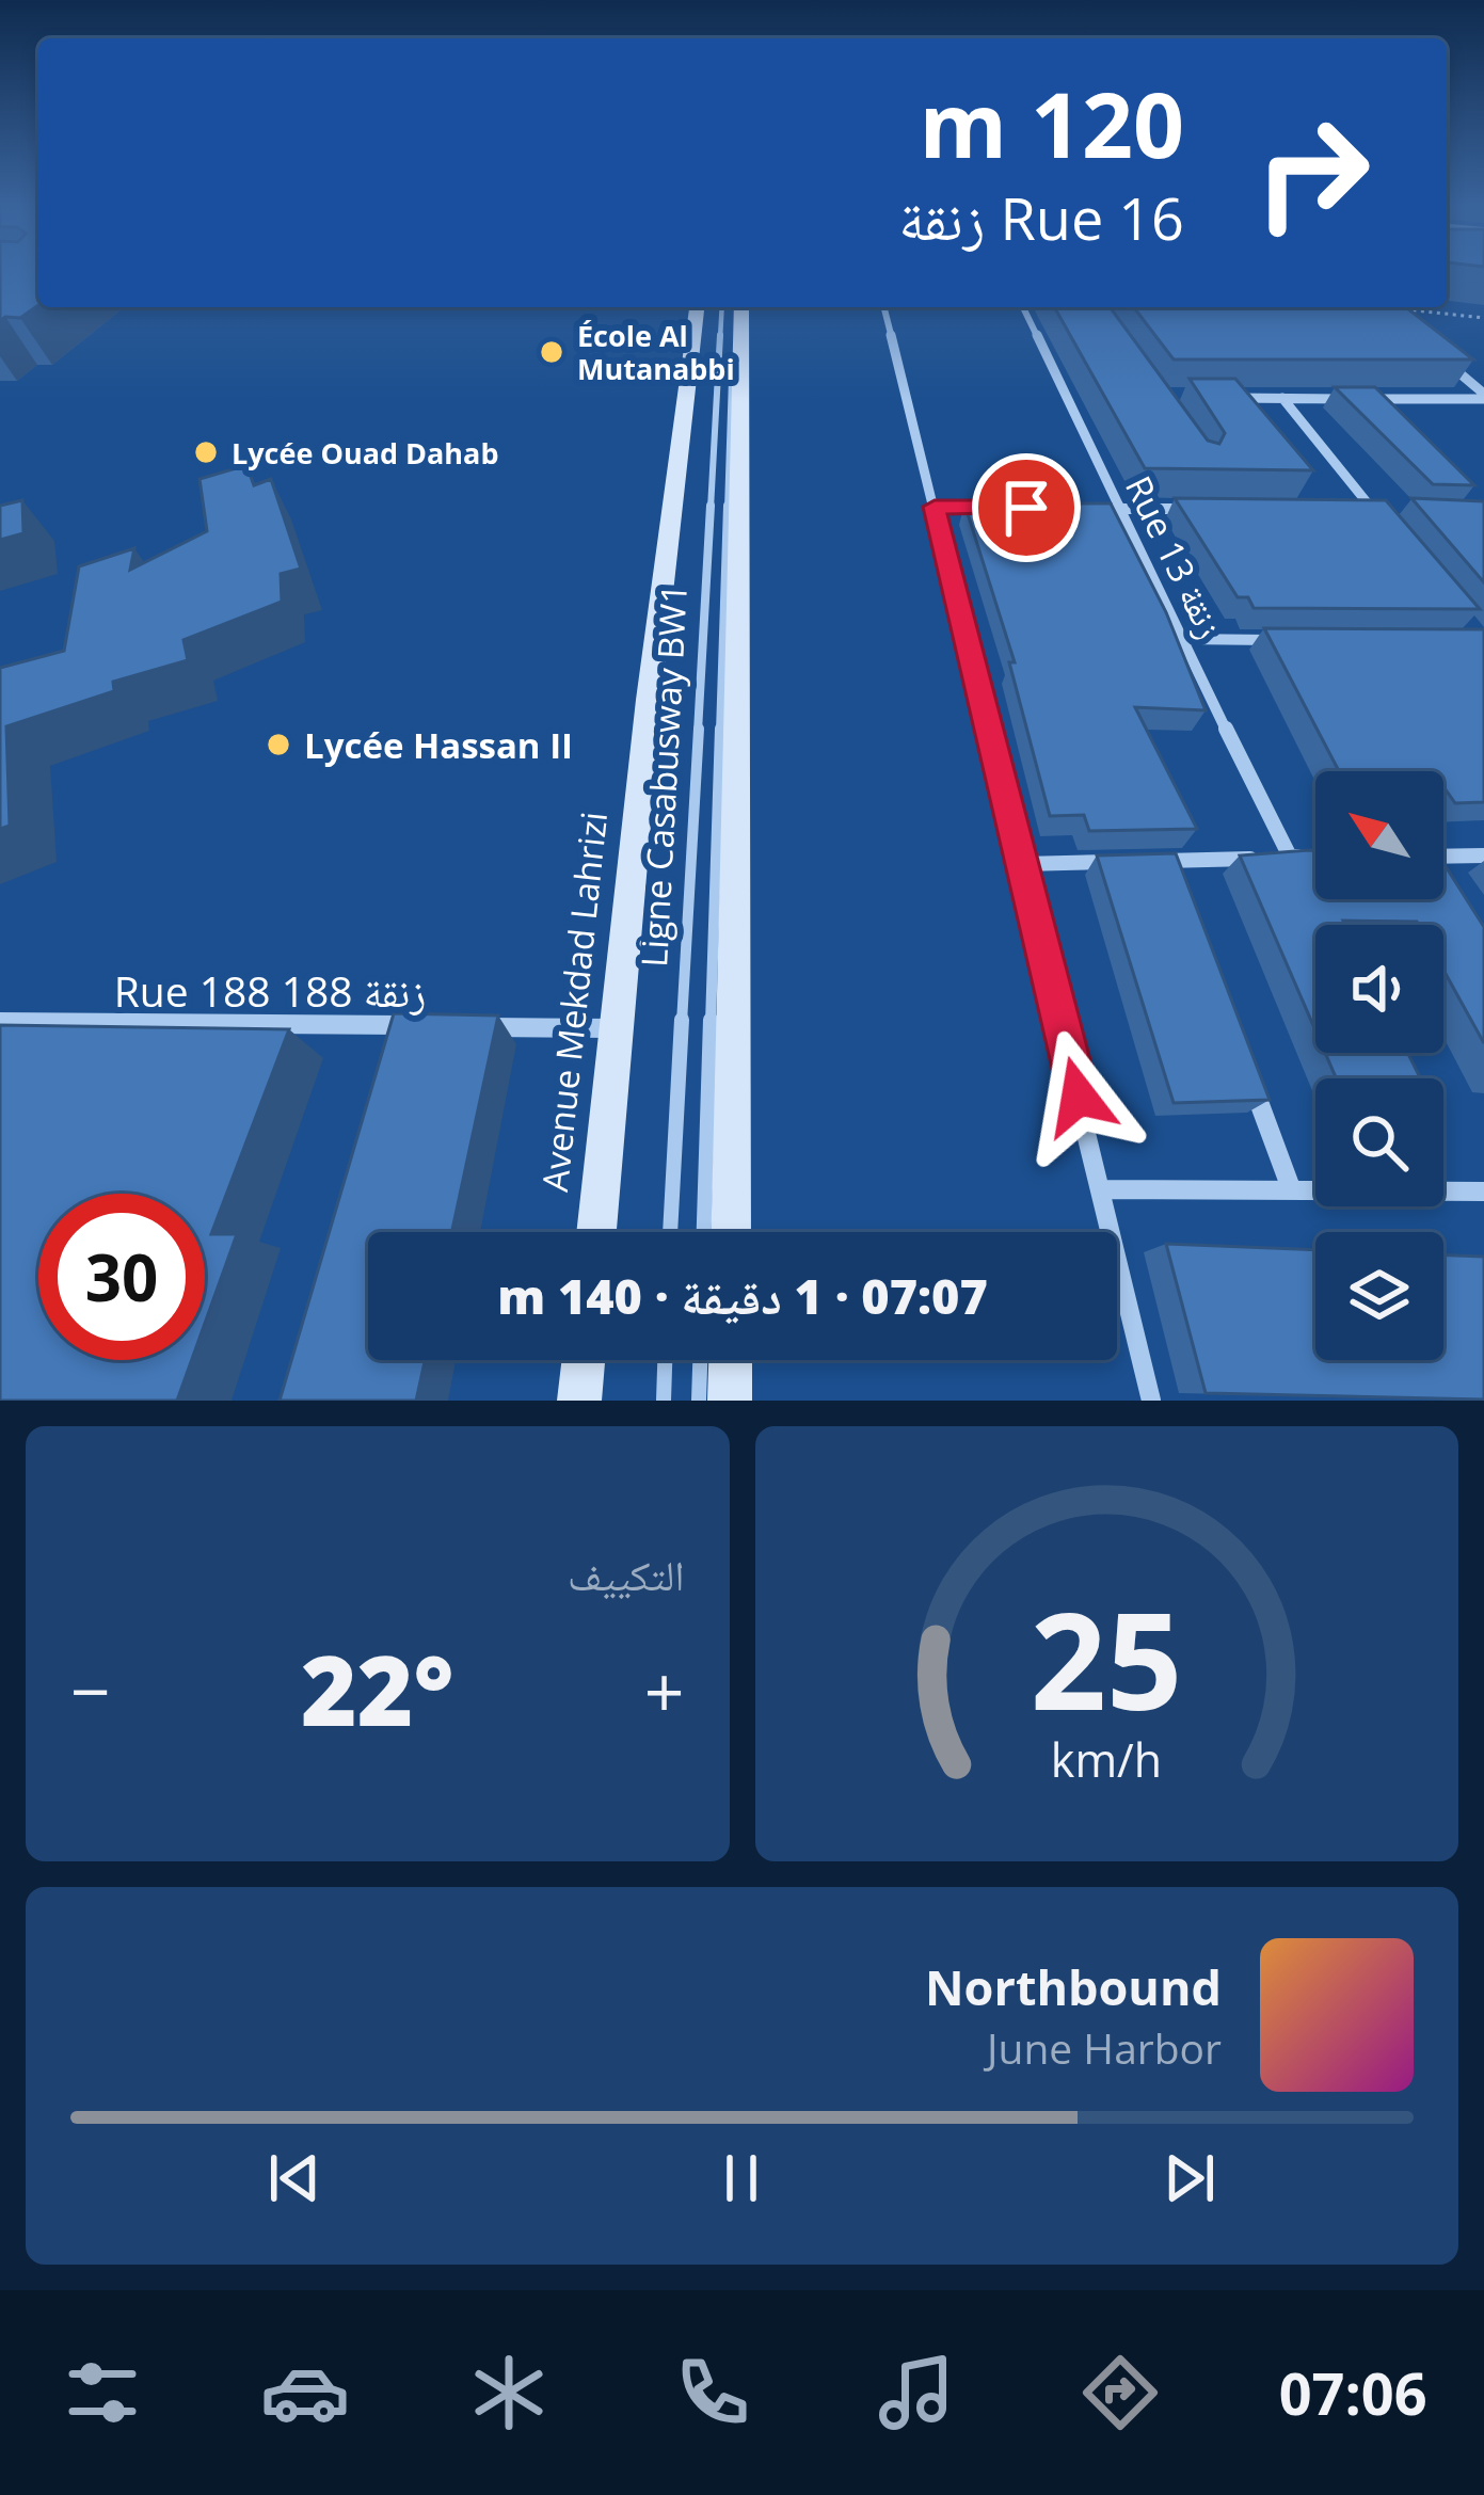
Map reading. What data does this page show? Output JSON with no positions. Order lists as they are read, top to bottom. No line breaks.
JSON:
{"streets":{"main road":["Avenue Mekdad Lahrizi"],"street":["Rue 13 زنقة","Rue 188 زنقة 188"],"lane":["Ligne Casabusway BW1"]},"crossings":[["Rue 188 زنقة 188","Avenue Mekdad Lahrizi"]],"places":["École Al Mutanabbi","Lycée Ouad Dahab","Lycée Hassan II"],"north":"top left","page":{"turn":["120 m","Rue 16 زنقة"],"limit":"30","trip":"07:07 · 1 دقيقة · 140 m","tile":"التكييف","heat":["−","22°","+"],"song":["Northbound","June Harbor"],"tabs":"07:06","gauge":["25","km/h"]}}
